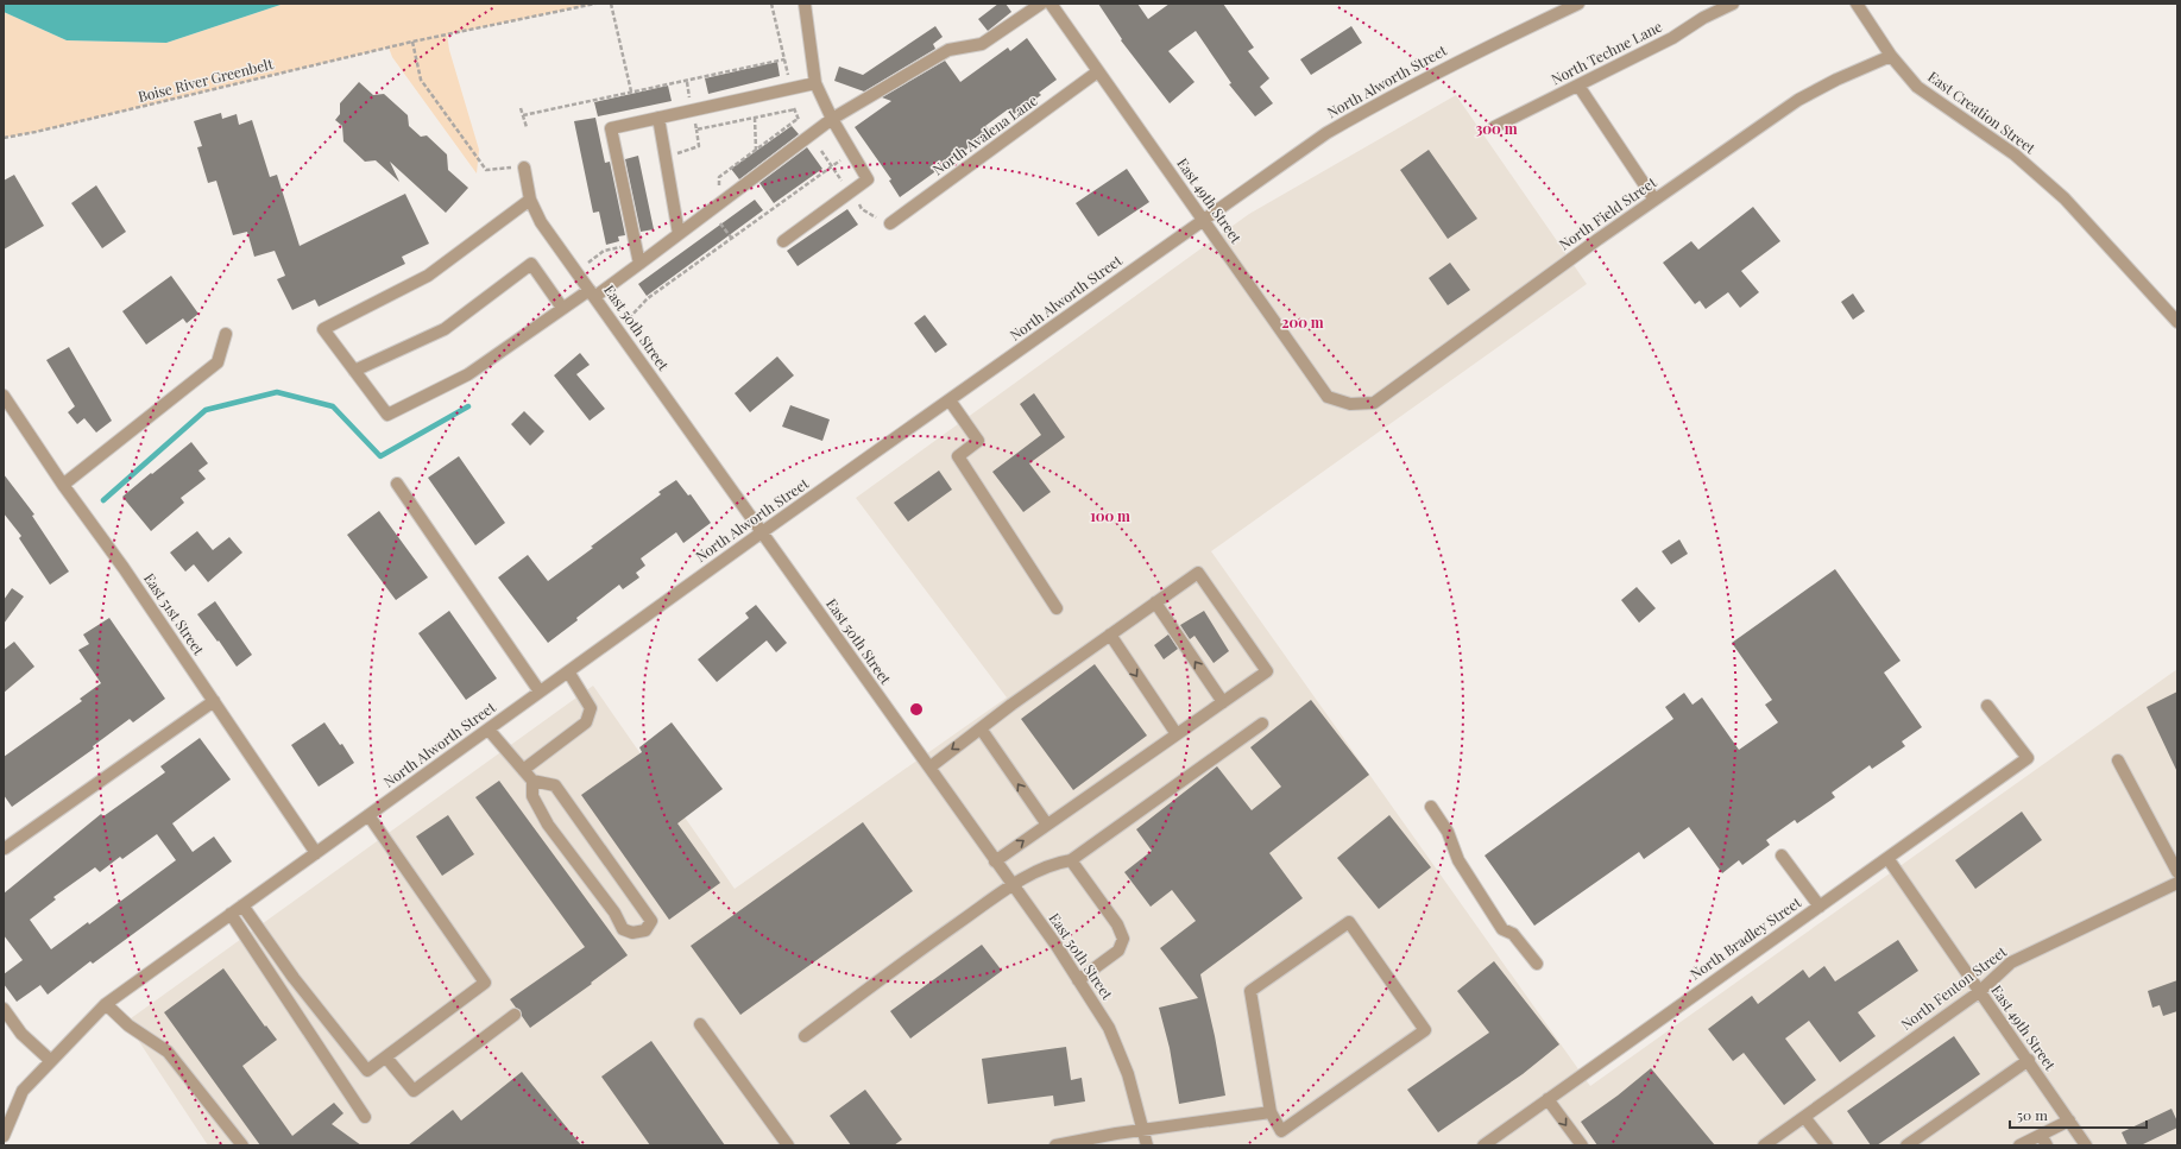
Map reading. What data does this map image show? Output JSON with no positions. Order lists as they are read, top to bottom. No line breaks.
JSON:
{"streets":{"street":["North Techne Lane","North Alworth Street","East Creation Street","North Avalena Lane","East 49th Street","North Field Street","East 50th Street","East 51st Street","North Bradley Street","North Fenton Street"],"path":["Boise River Greenbelt"]},"crossings":[["North Alworth Street","East 49th Street"],["North Alworth Street","East 50th Street"],["North Alworth Street","East 51st Street"],["East Creation Street","North Field Street"],["North Avalena Lane","East 49th Street"],["East 49th Street","North Field Street"],["East 49th Street","North Bradley Street"],["East 49th Street","North Fenton Street"]],"scale_bar":"50 m","rings":["300 m","200 m","100 m"]}
